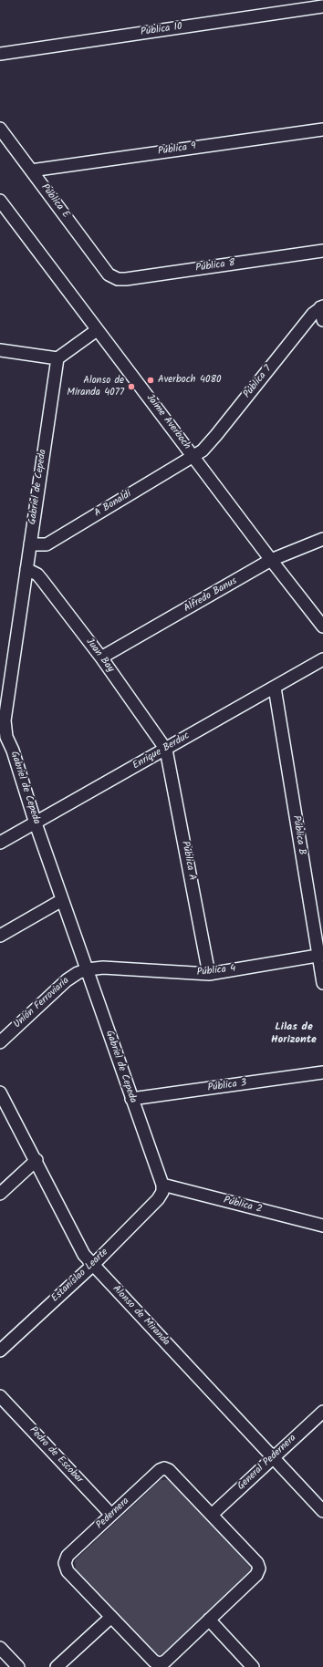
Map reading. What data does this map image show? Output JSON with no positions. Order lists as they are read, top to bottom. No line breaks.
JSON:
{"streets":{"street":["Pública 10","Pública 9","Pública E","Pública 8","Pública 7","Jaime Averboch","Gabriel de Cepeda","A Bonaldi","Alfredo Banus","Juan Bay","Enrique Berduc","Pública B","Pública A","Pública 4","Unión Ferroviaria","Pública 3","Pública 2","Estanislao Learte","Alonso de Miranda","Pedro de Escobar","General Pedernera","Pedernera"]},"crossings":[["Pública 9","Pública E"],["Pública E","Pública 8"],["Pública 7","Jaime Averboch"],["Pública 7","A Bonaldi"],["Jaime Averboch","A Bonaldi"],["Jaime Averboch","Alfredo Banus"],["Gabriel de Cepeda","A Bonaldi"],["Gabriel de Cepeda","Juan Bay"],["Gabriel de Cepeda","Enrique Berduc"],["Gabriel de Cepeda","Pública 4"],["Gabriel de Cepeda","Unión Ferroviaria"],["Gabriel de Cepeda","Pública 3"],["Gabriel de Cepeda","Pública 2"],["Gabriel de Cepeda","Estanislao Learte"],["Alfredo Banus","Juan Bay"],["Juan Bay","Enrique Berduc"],["Juan Bay","Pública A"],["Enrique Berduc","Pública B"],["Enrique Berduc","Pública A"],["Pública B","Pública 4"],["Pública A","Pública 4"],["Pública 4","Unión Ferroviaria"],["Pública 2","Estanislao Learte"],["Estanislao Learte","Alonso de Miranda"],["Alonso de Miranda","General Pedernera"],["Pedro de Escobar","Pedernera"],["General Pedernera","Pedernera"]],"districts":["Lilas de Horizonte"],"places":["Averboch 4080","Alonso de Miranda 4077"]}
